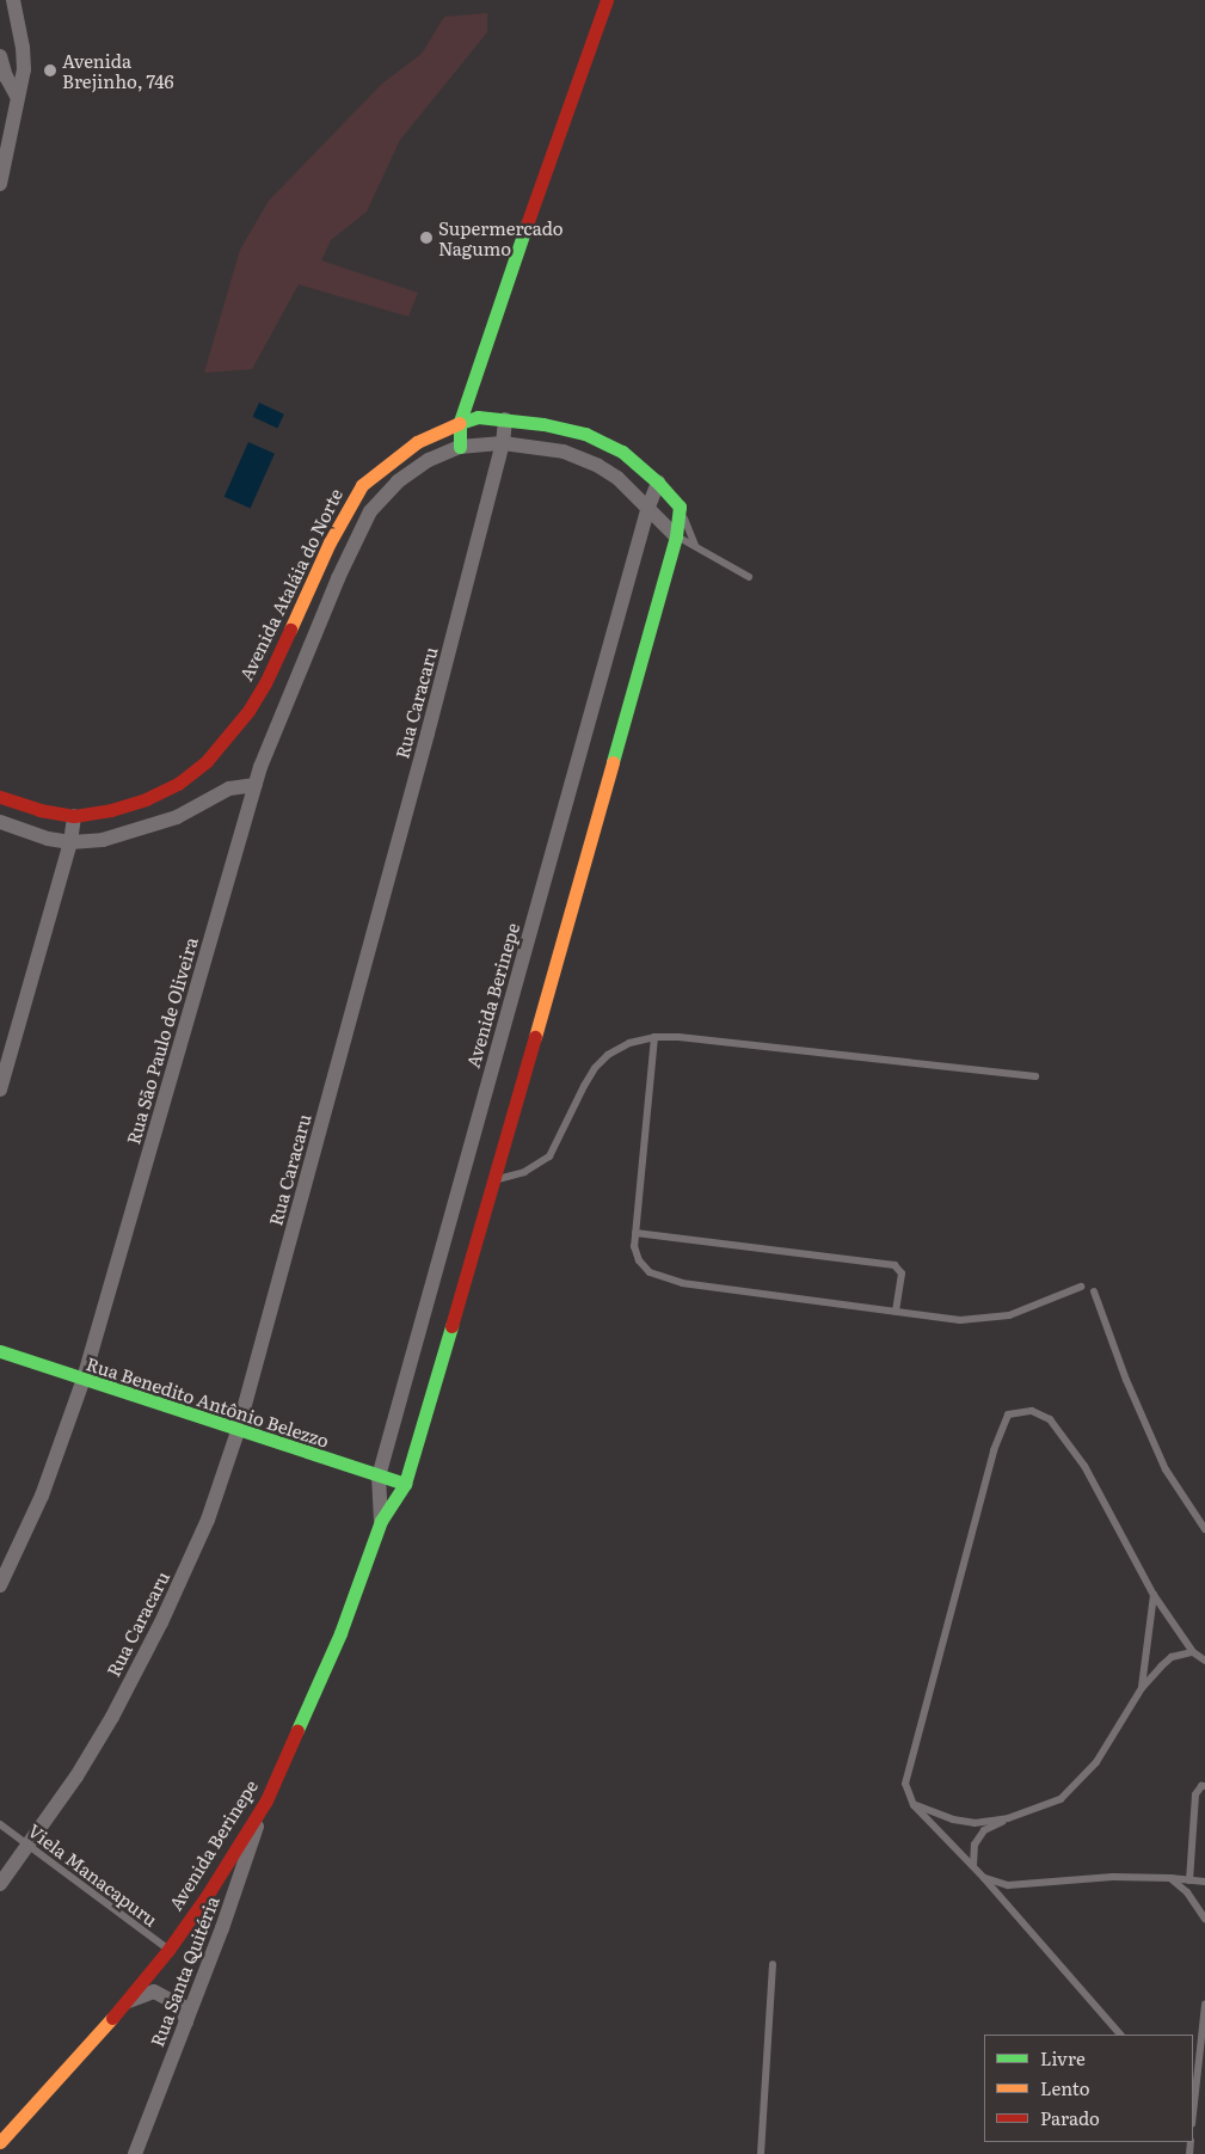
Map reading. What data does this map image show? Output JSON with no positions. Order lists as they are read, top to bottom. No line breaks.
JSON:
{"streets":{"street":["Avenida Ataláia do Norte","Rua Caracaru","Avenida Berinepe","Rua São Paulo de Oliveira","Rua Benedito Antônio Belezzo","Rua Santa Quitéria"],"lane":["Viela Manacapuru"]},"crossings":[["Avenida Ataláia do Norte","Rua Caracaru"],["Avenida Ataláia do Norte","Avenida Berinepe"],["Rua Caracaru","Rua Benedito Antônio Belezzo"],["Rua Caracaru","Viela Manacapuru"],["Avenida Berinepe","Rua Benedito Antônio Belezzo"],["Avenida Berinepe","Viela Manacapuru"],["Avenida Berinepe","Rua Santa Quitéria"],["Rua São Paulo de Oliveira","Rua Benedito Antônio Belezzo"]],"places":["Avenida Brejinho, 746","Supermercado Nagumo"],"legend":["Livre","Lento","Parado"]}
